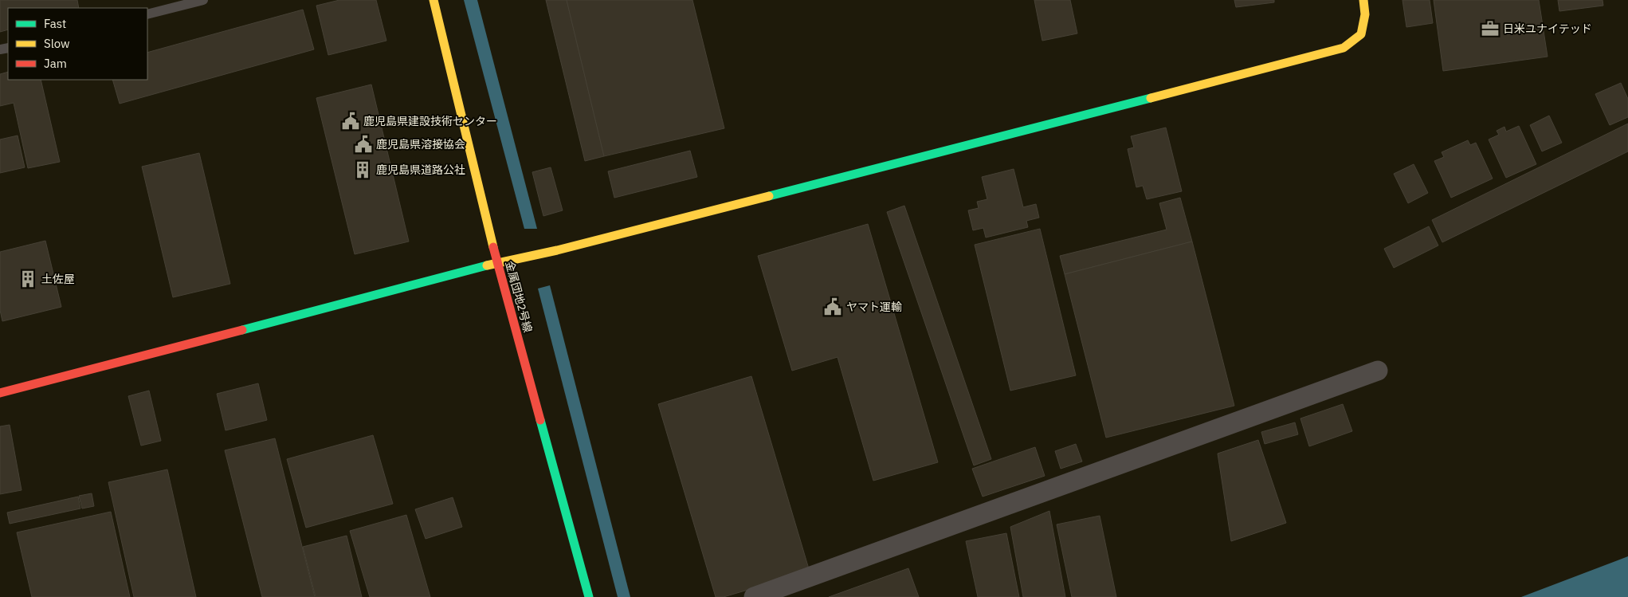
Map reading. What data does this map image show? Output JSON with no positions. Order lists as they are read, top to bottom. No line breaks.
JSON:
{"streets":{"street":["金属団地2号線"]},"places":{"office":["日米ユナイテッド"],"public building":["鹿児島県建設技術センター","鹿児島県溶接協会","ヤマト運輸"],"building":["鹿児島県道路公社","土佐屋"]},"legend":["Fast","Slow","Jam"]}
